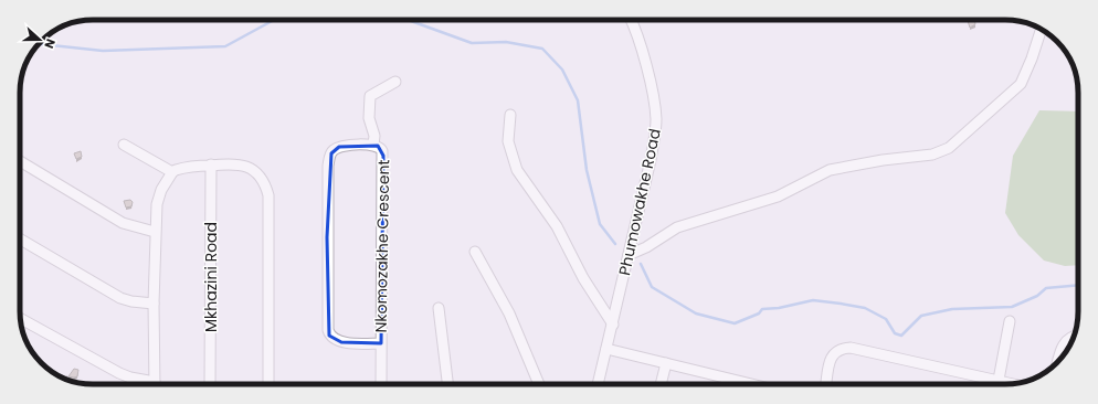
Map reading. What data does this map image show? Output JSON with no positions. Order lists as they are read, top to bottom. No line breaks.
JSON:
{"streets":{"street":["Phumowakhe Road","Nkomozakhe Crescent","Mkhazini Road"]},"north":"right"}
